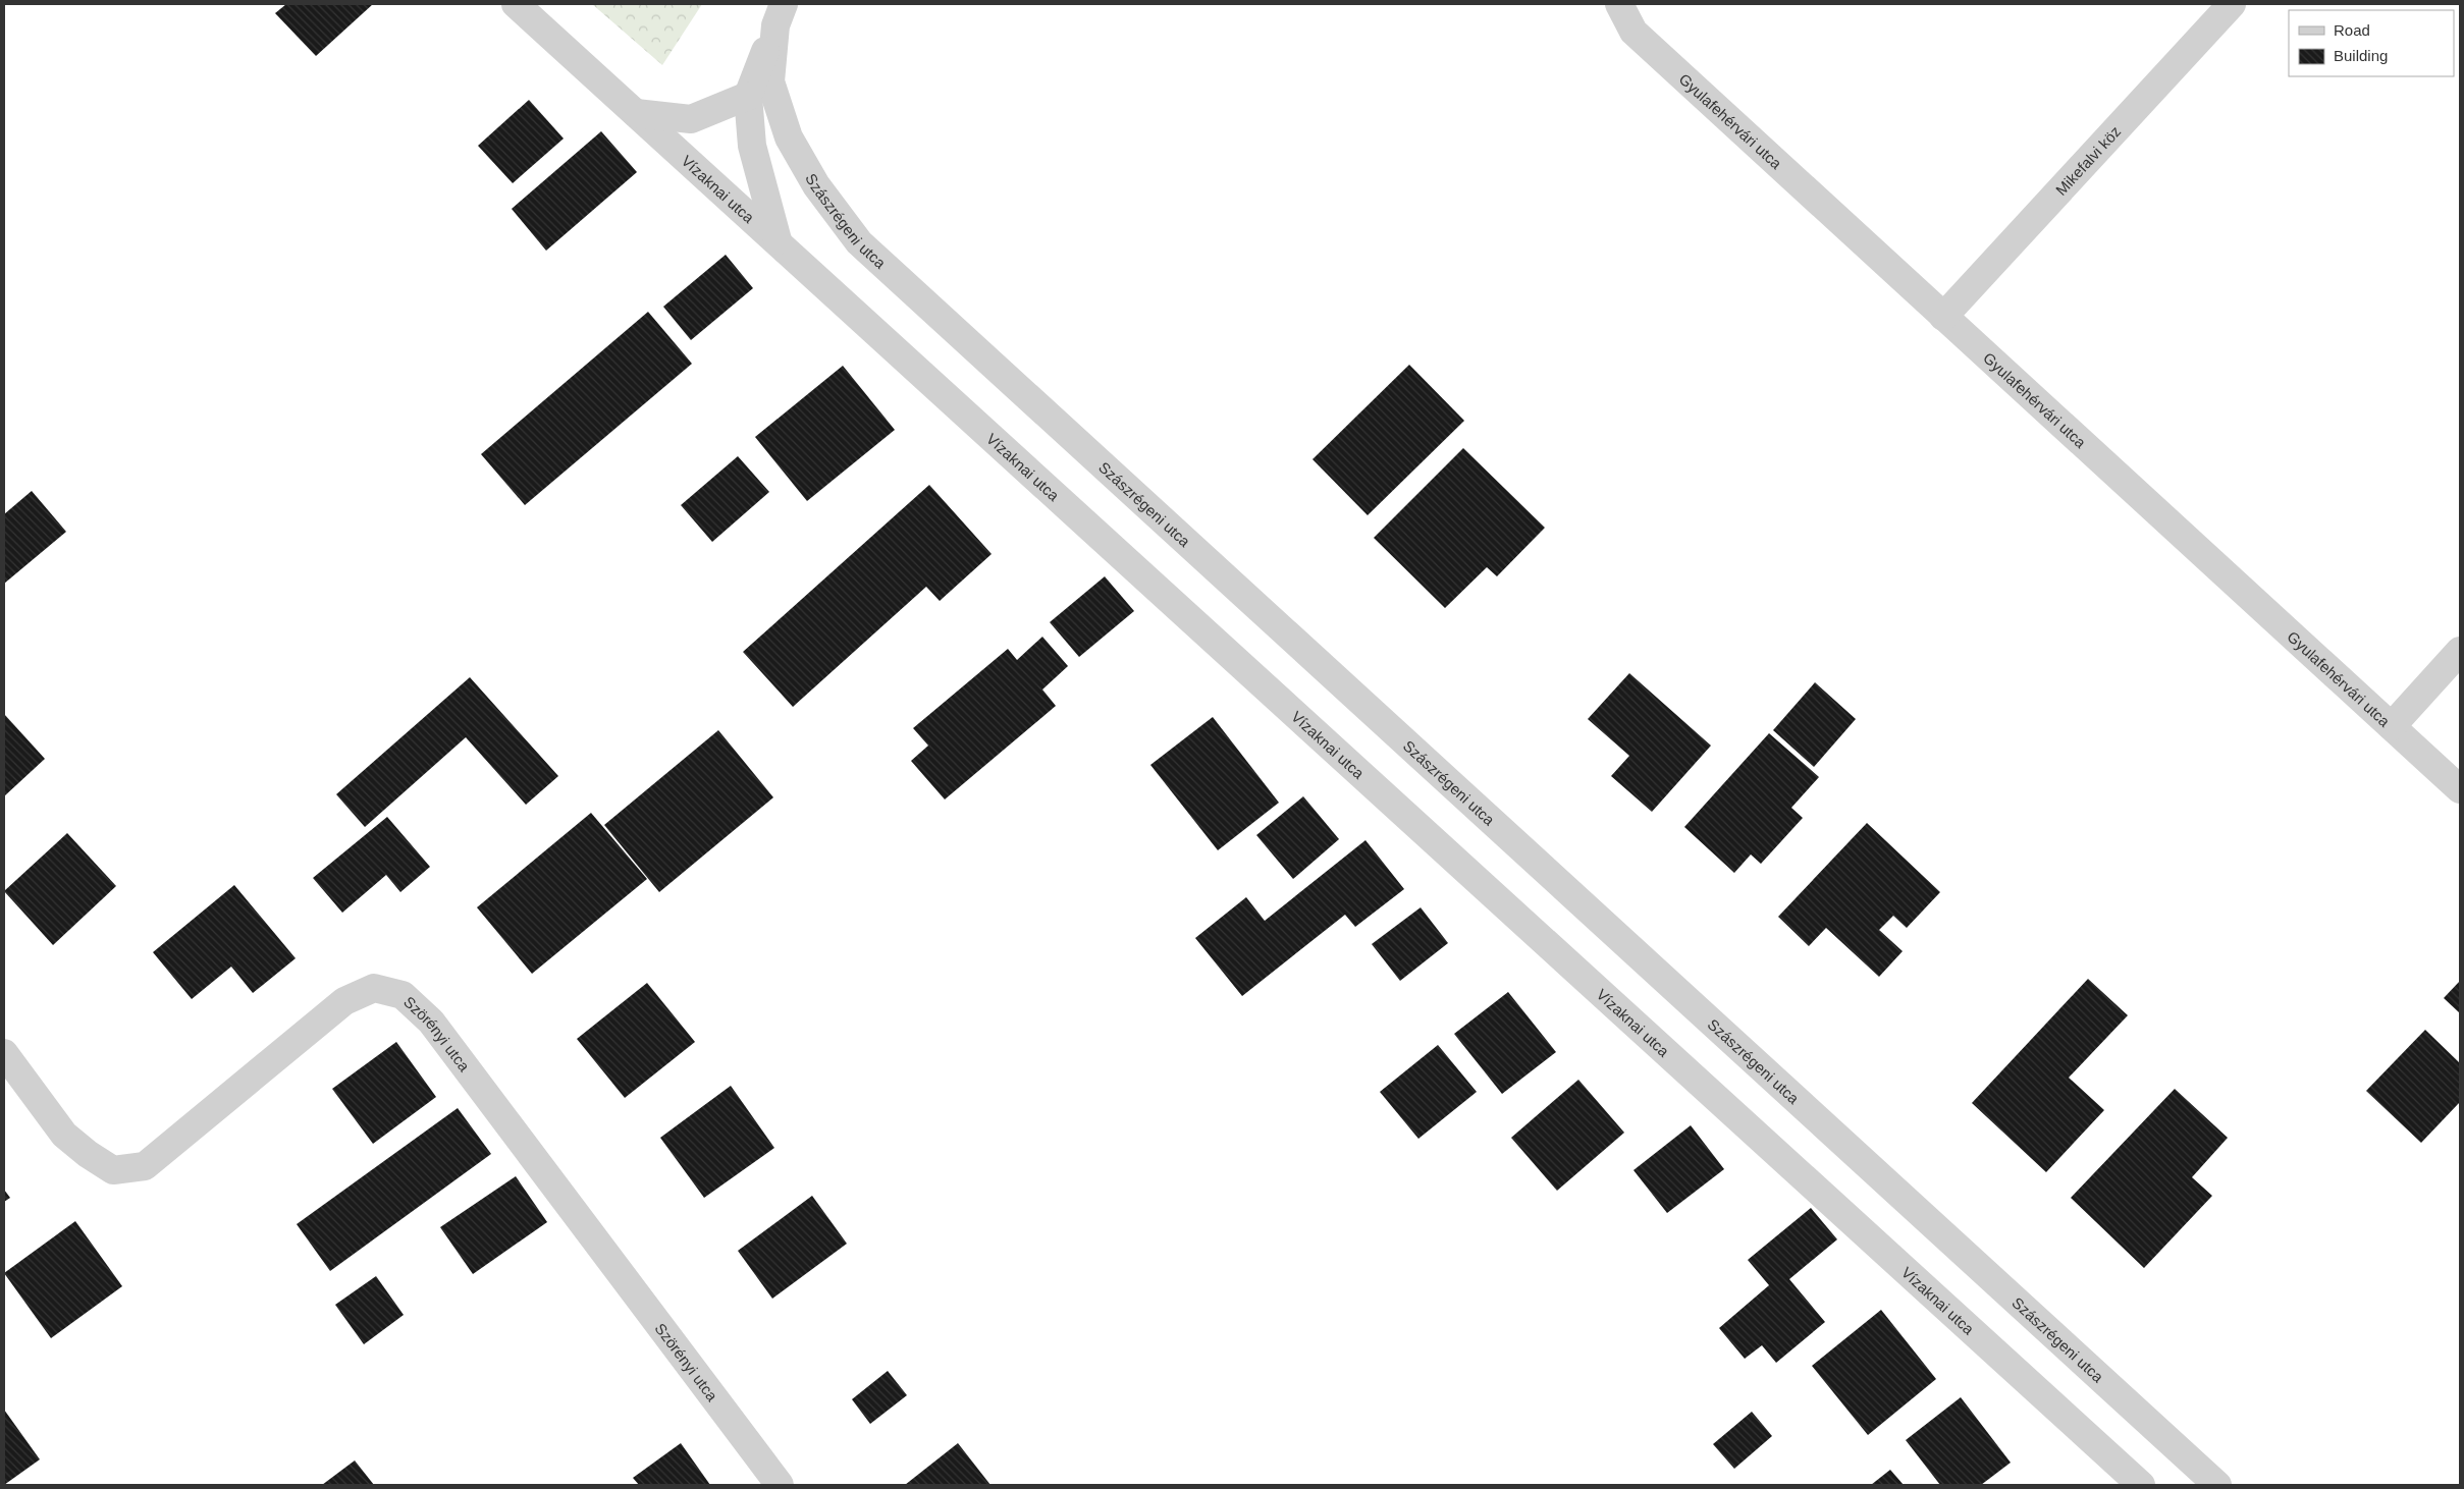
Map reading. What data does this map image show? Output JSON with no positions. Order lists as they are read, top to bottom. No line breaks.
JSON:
{"streets":{"street":["Gyulafehérvári utca","Mikefalvi köz","Vízaknai utca","Szászrégeni utca","Szörényi utca"]},"crossings":[["Gyulafehérvári utca","Mikefalvi köz"],["Vízaknai utca","Szászrégeni utca"]],"legend":["Road","Building"]}
